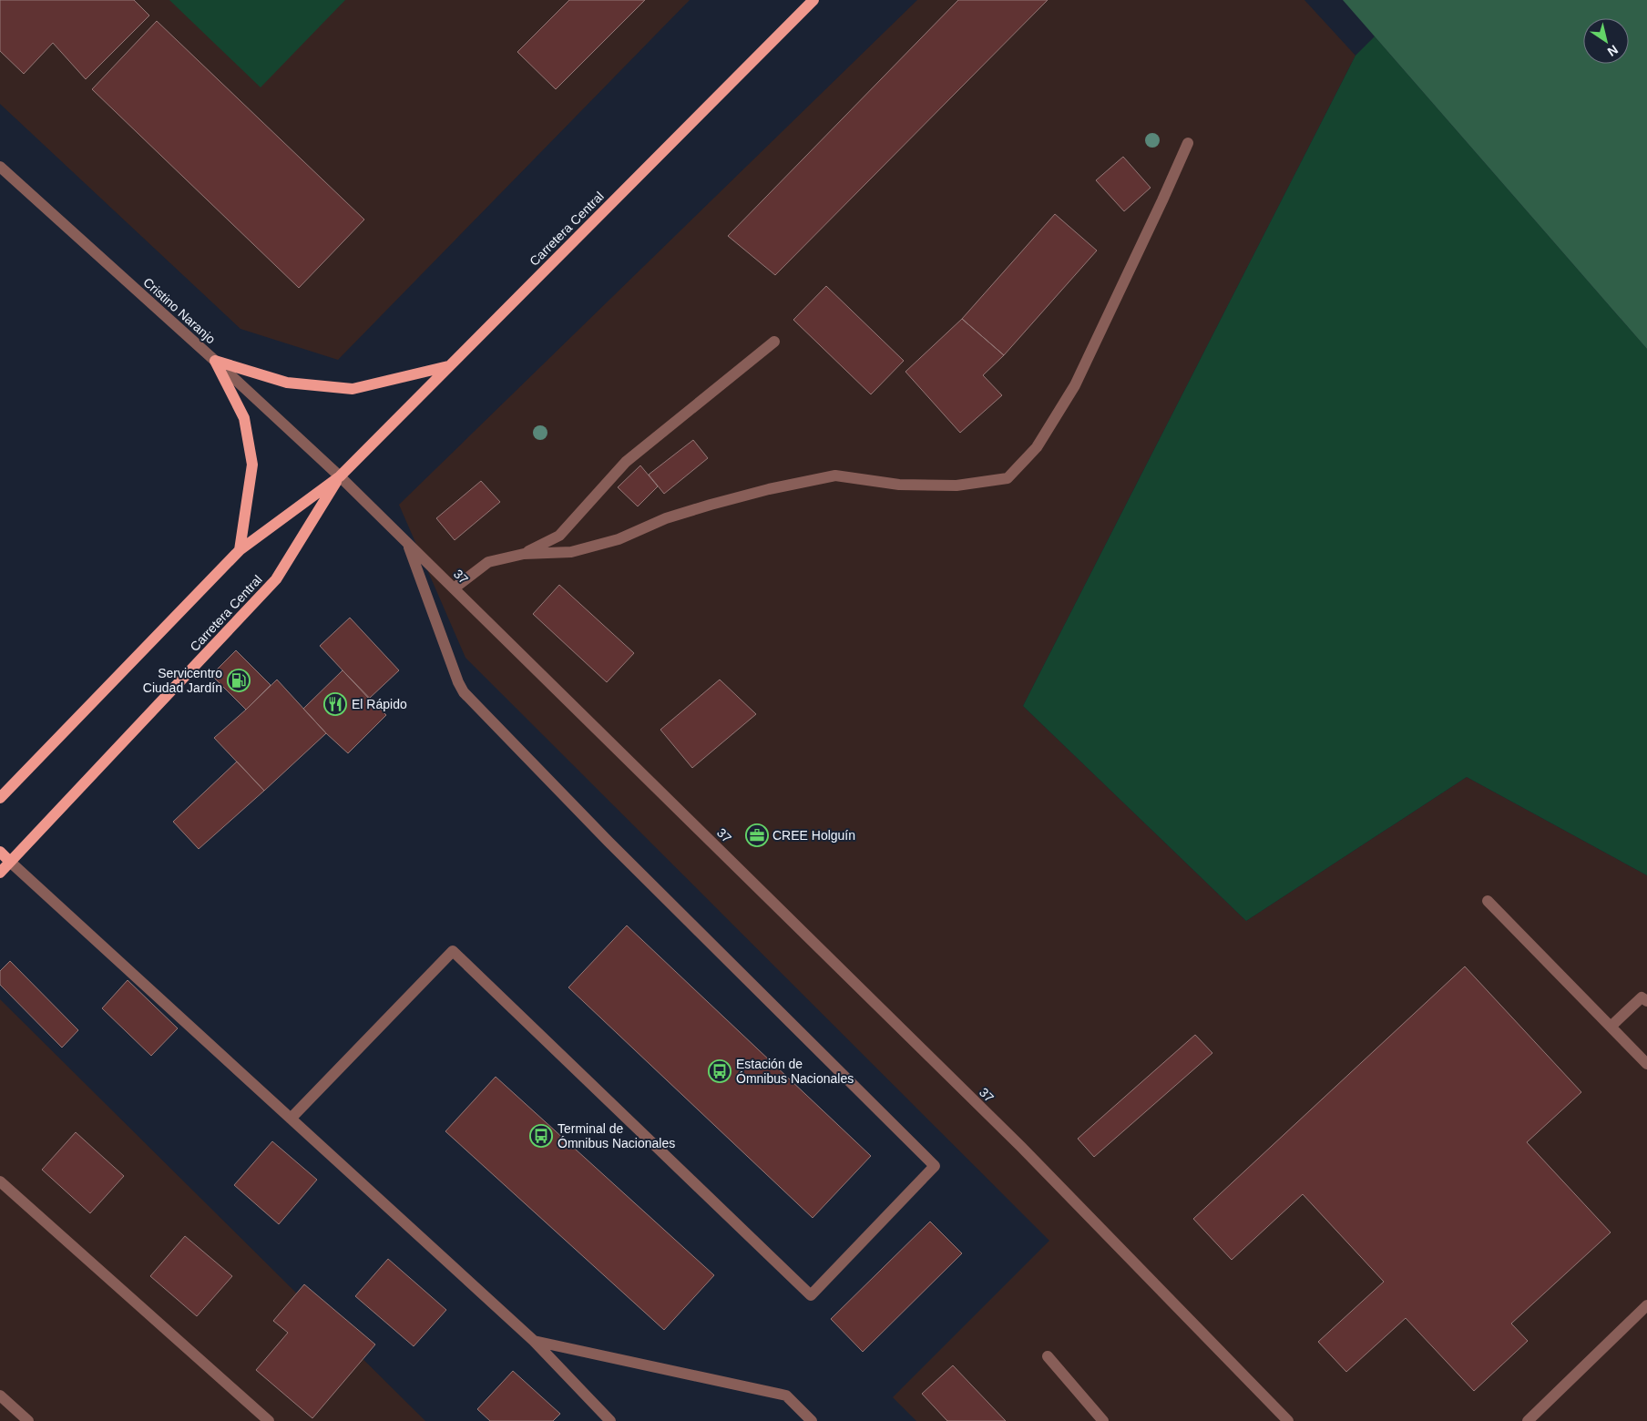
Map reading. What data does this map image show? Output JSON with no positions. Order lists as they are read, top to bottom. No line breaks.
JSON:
{"streets":{"main road":["Carretera Central"],"street":["Cristino Naranjo","37"]},"crossings":[["Carretera Central","Cristino Naranjo"],["Carretera Central","37"],["Cristino Naranjo","37"]],"places":{"fuel station":["Servicentro Ciudad Jardín"],"restaurant":["El Rápido"],"office":["CREE Holguín"],"bus stop":["Estación de Ómnibus Nacionales","Terminal de Ómnibus Nacionales"]},"north":"bottom right"}
